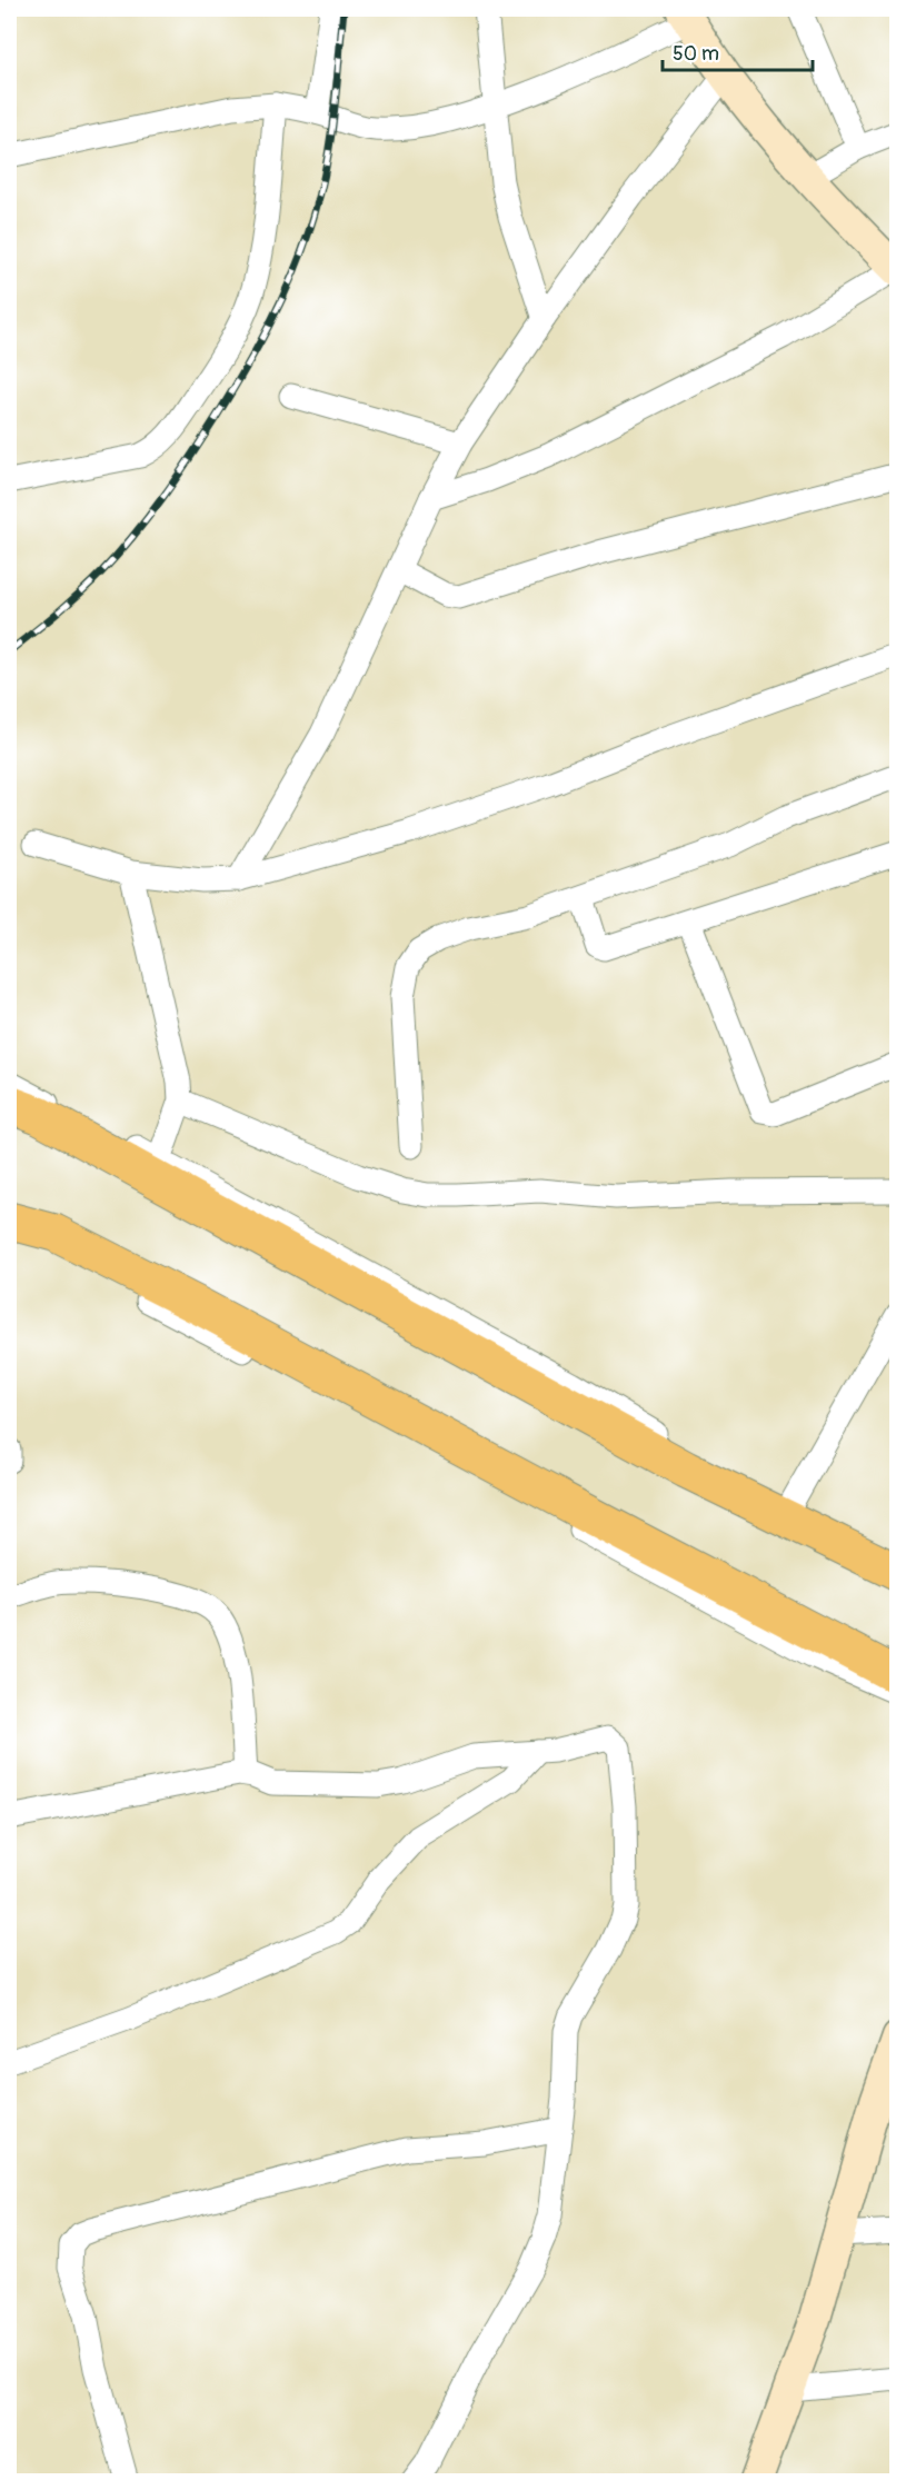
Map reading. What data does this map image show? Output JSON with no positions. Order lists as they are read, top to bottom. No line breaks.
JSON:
{"scale_bar":"50 m"}
